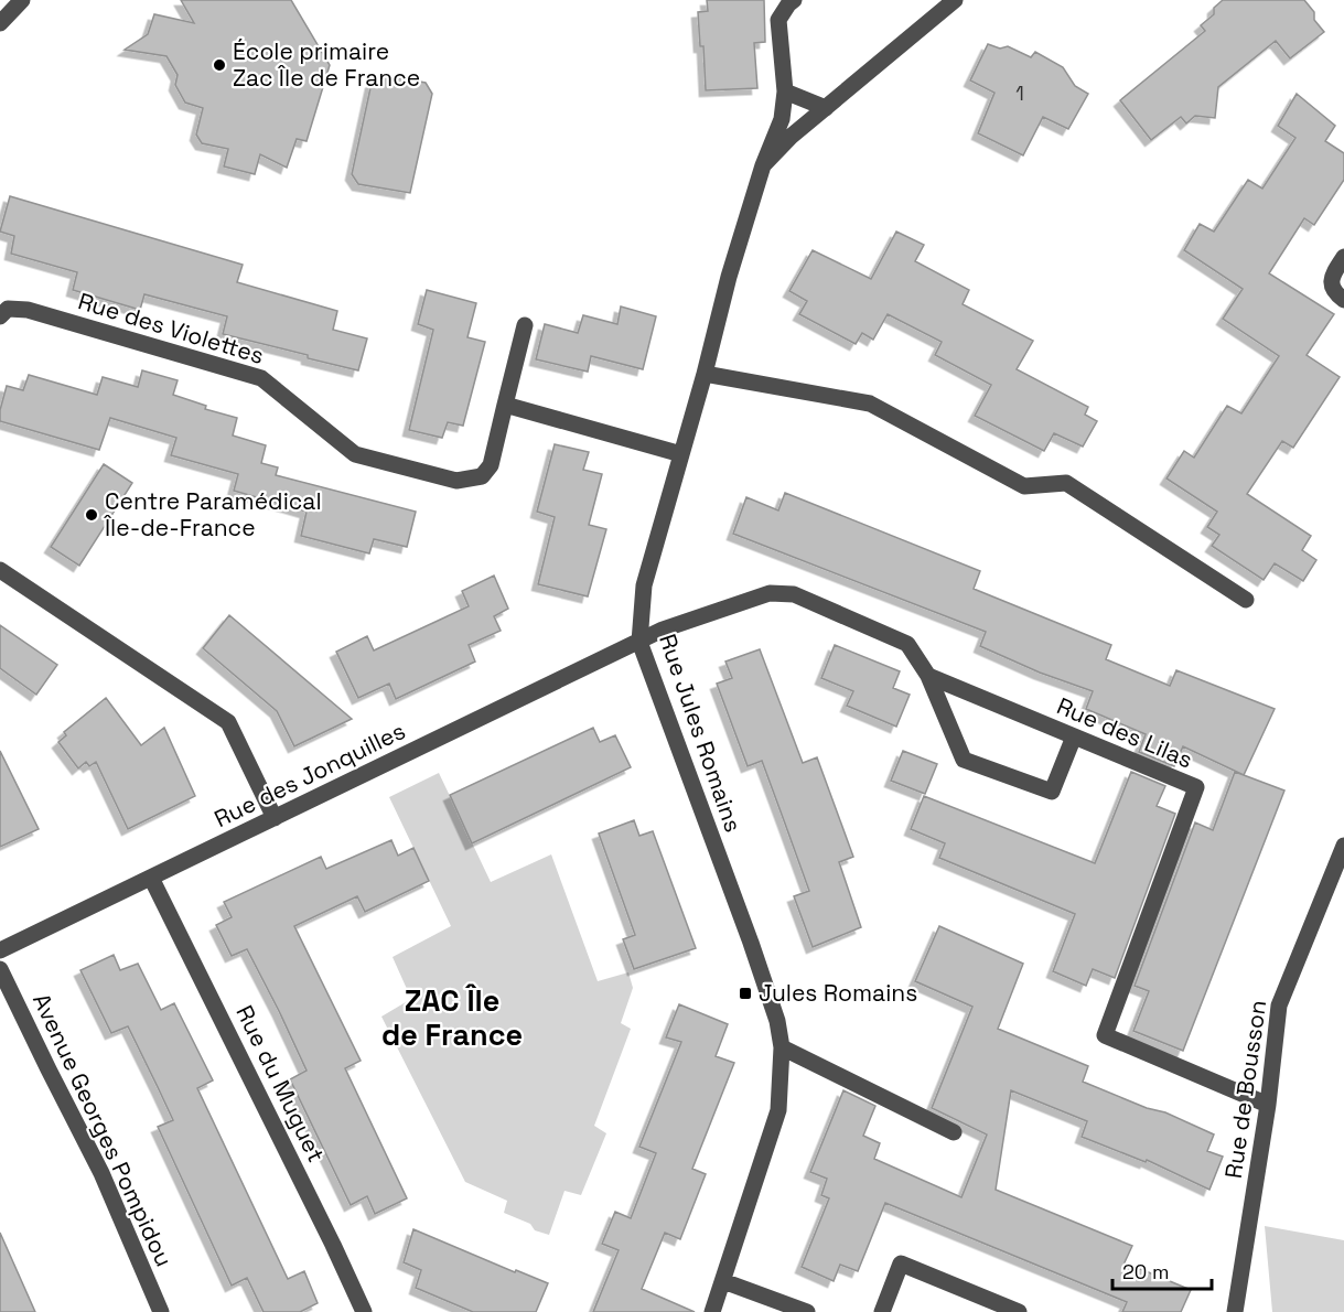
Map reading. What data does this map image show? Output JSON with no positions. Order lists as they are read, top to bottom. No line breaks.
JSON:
{"streets":{"street":["Rue des Violettes","Rue Jules Romains","Rue des Lilas","Rue des Jonquilles","Rue du Muguet","Rue de Bousson","Avenue Georges Pompidou"]},"crossings":[["Rue Jules Romains","Rue des Jonquilles"],["Rue des Lilas","Rue de Bousson"],["Rue des Jonquilles","Rue du Muguet"]],"districts":["ZAC Île de France"],"places":{"other":["École primaire Zac Île de France","Centre Paramédical Île-de-France"],"transit":["Jules Romains"]},"house_numbers":["1"],"scale_bar":"20 m"}
